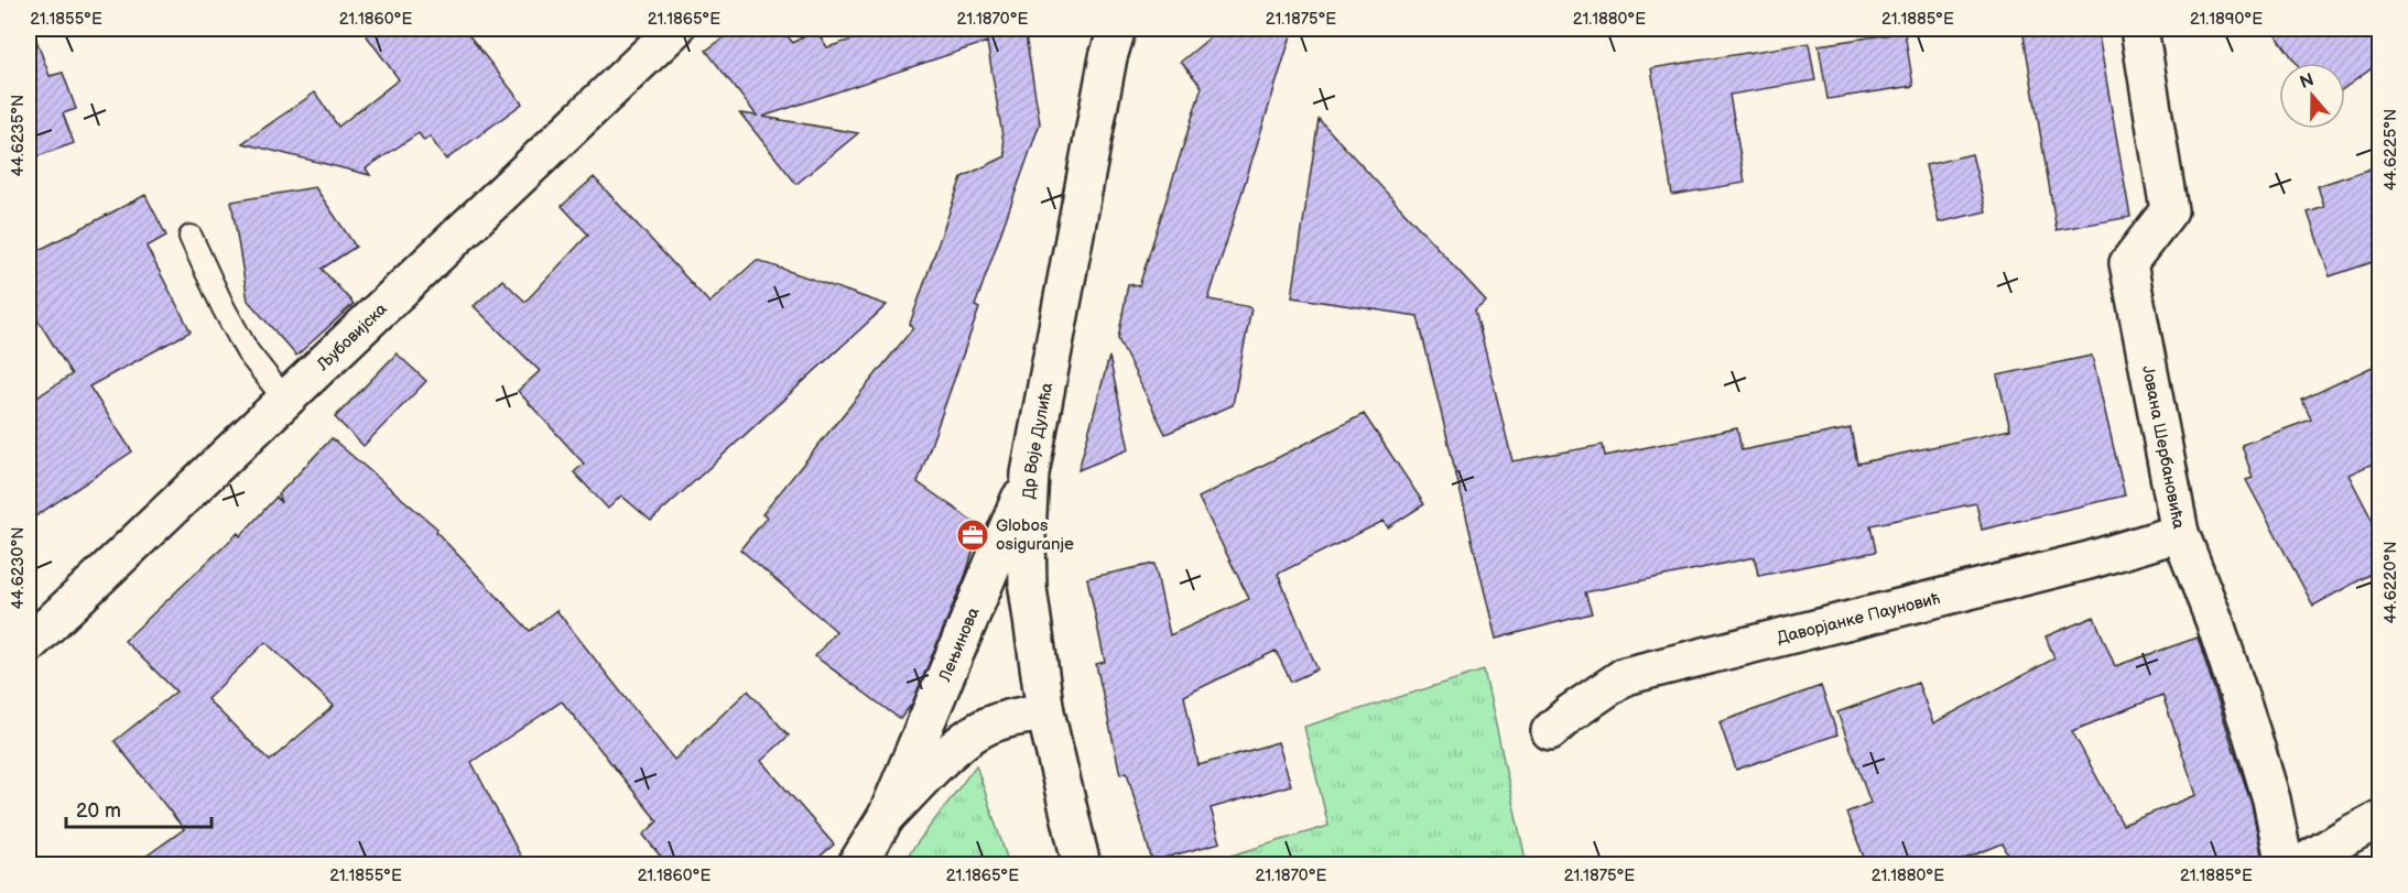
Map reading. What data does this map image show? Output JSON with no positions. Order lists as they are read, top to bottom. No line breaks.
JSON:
{"streets":{"street":["Љубовијска","Др Воје Дулића","Јована Шербановића","Даворјанке Пауновић","Лењинова"]},"crossings":[["Др Воје Дулића","Лењинова"],["Јована Шербановића","Даворјанке Пауновић"]],"places":{"office":["Globos osiguranje"]},"scale_bar":"20 m","north":"top","coordinates":["21.1855°E","21.1860°E","21.1865°E","21.1870°E","21.1875°E","21.1880°E","21.1885°E","21.1890°E","44.6235°N","44.6225°N","44.6230°N","44.6220°N"]}
